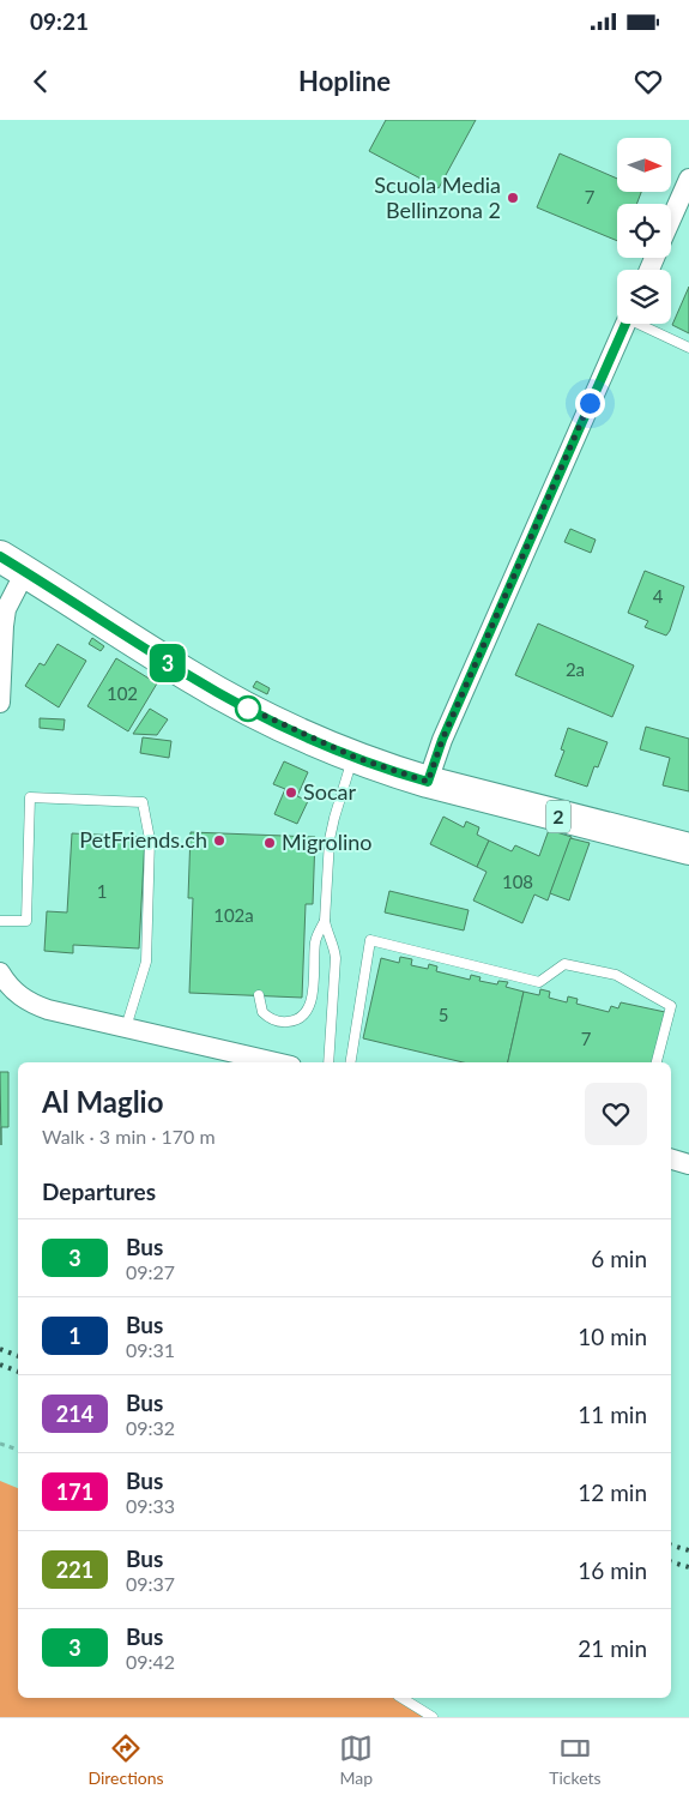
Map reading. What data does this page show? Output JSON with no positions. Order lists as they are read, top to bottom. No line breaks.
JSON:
{"streets":{"main road":["2"]},"places":["Scuola Media Bellinzona 2","Socar","PetFriends.ch","Migrolino"],"lines":["bus line 3"],"house_numbers":["7","4","2a","102","108","1","102a","5","7"],"north":"right","page":{"status":"09:21","header":"Hopline","on_map":"3","heading":[["Al Maglio","Walk · 3 min · 170 m"],"Departures"],"list":[{"mark":"3","name":"Bus","note":"09:27","value":"6 min"},{"mark":"1","name":"Bus","note":"09:31","value":"10 min"},{"mark":"214","name":"Bus","note":"09:32","value":"11 min"},{"mark":"171","name":"Bus","note":"09:33","value":"12 min"},{"mark":"221","name":"Bus","note":"09:37","value":"16 min"},{"mark":"3","name":"Bus","note":"09:42","value":"21 min"}],"tabs":["Directions","Map","Tickets"]}}
